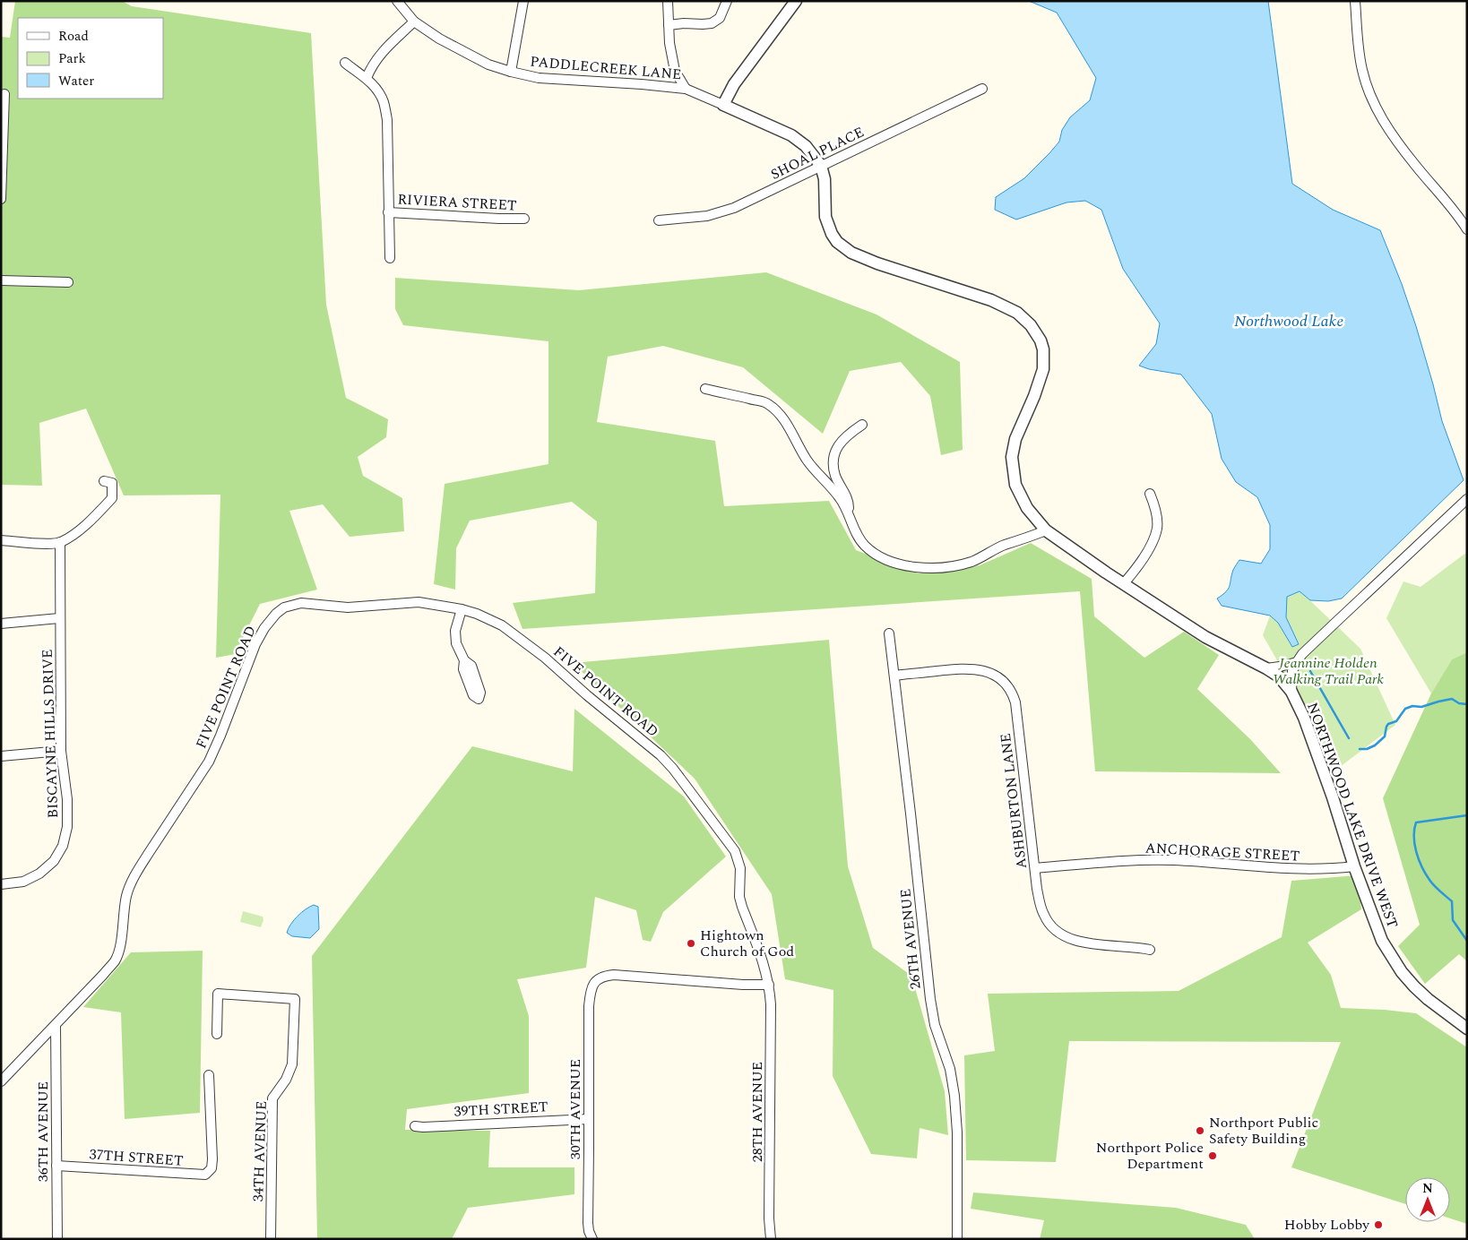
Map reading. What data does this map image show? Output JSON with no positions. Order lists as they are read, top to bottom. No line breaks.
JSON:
{"streets":{"street":["PADDLECREEK LANE","SHOAL PLACE","RIVIERA STREET","FIVE POINT ROAD","BISCAYNE HILLS DRIVE","ASHBURTON LANE","NORTHWOOD LAKE DRIVE WEST","ANCHORAGE STREET","26TH AVENUE","39TH STREET","30TH AVENUE","28TH AVENUE","36TH AVENUE","34TH AVENUE","37TH STREET"]},"crossings":[["PADDLECREEK LANE","NORTHWOOD LAKE DRIVE WEST"],["SHOAL PLACE","NORTHWOOD LAKE DRIVE WEST"],["FIVE POINT ROAD","30TH AVENUE"],["FIVE POINT ROAD","28TH AVENUE"],["FIVE POINT ROAD","36TH AVENUE"],["ASHBURTON LANE","ANCHORAGE STREET"],["ASHBURTON LANE","26TH AVENUE"],["NORTHWOOD LAKE DRIVE WEST","ANCHORAGE STREET"],["39TH STREET","30TH AVENUE"],["30TH AVENUE","28TH AVENUE"],["36TH AVENUE","37TH STREET"]],"water":["Northwood Lake"],"parks":["Jeannine Holden Walking Trail Park"],"places":["Hightown Church of God","Northport Public Safety Building","Northport Police Department","Hobby Lobby"],"legend":["Road","Park","Water"],"north":"top"}
